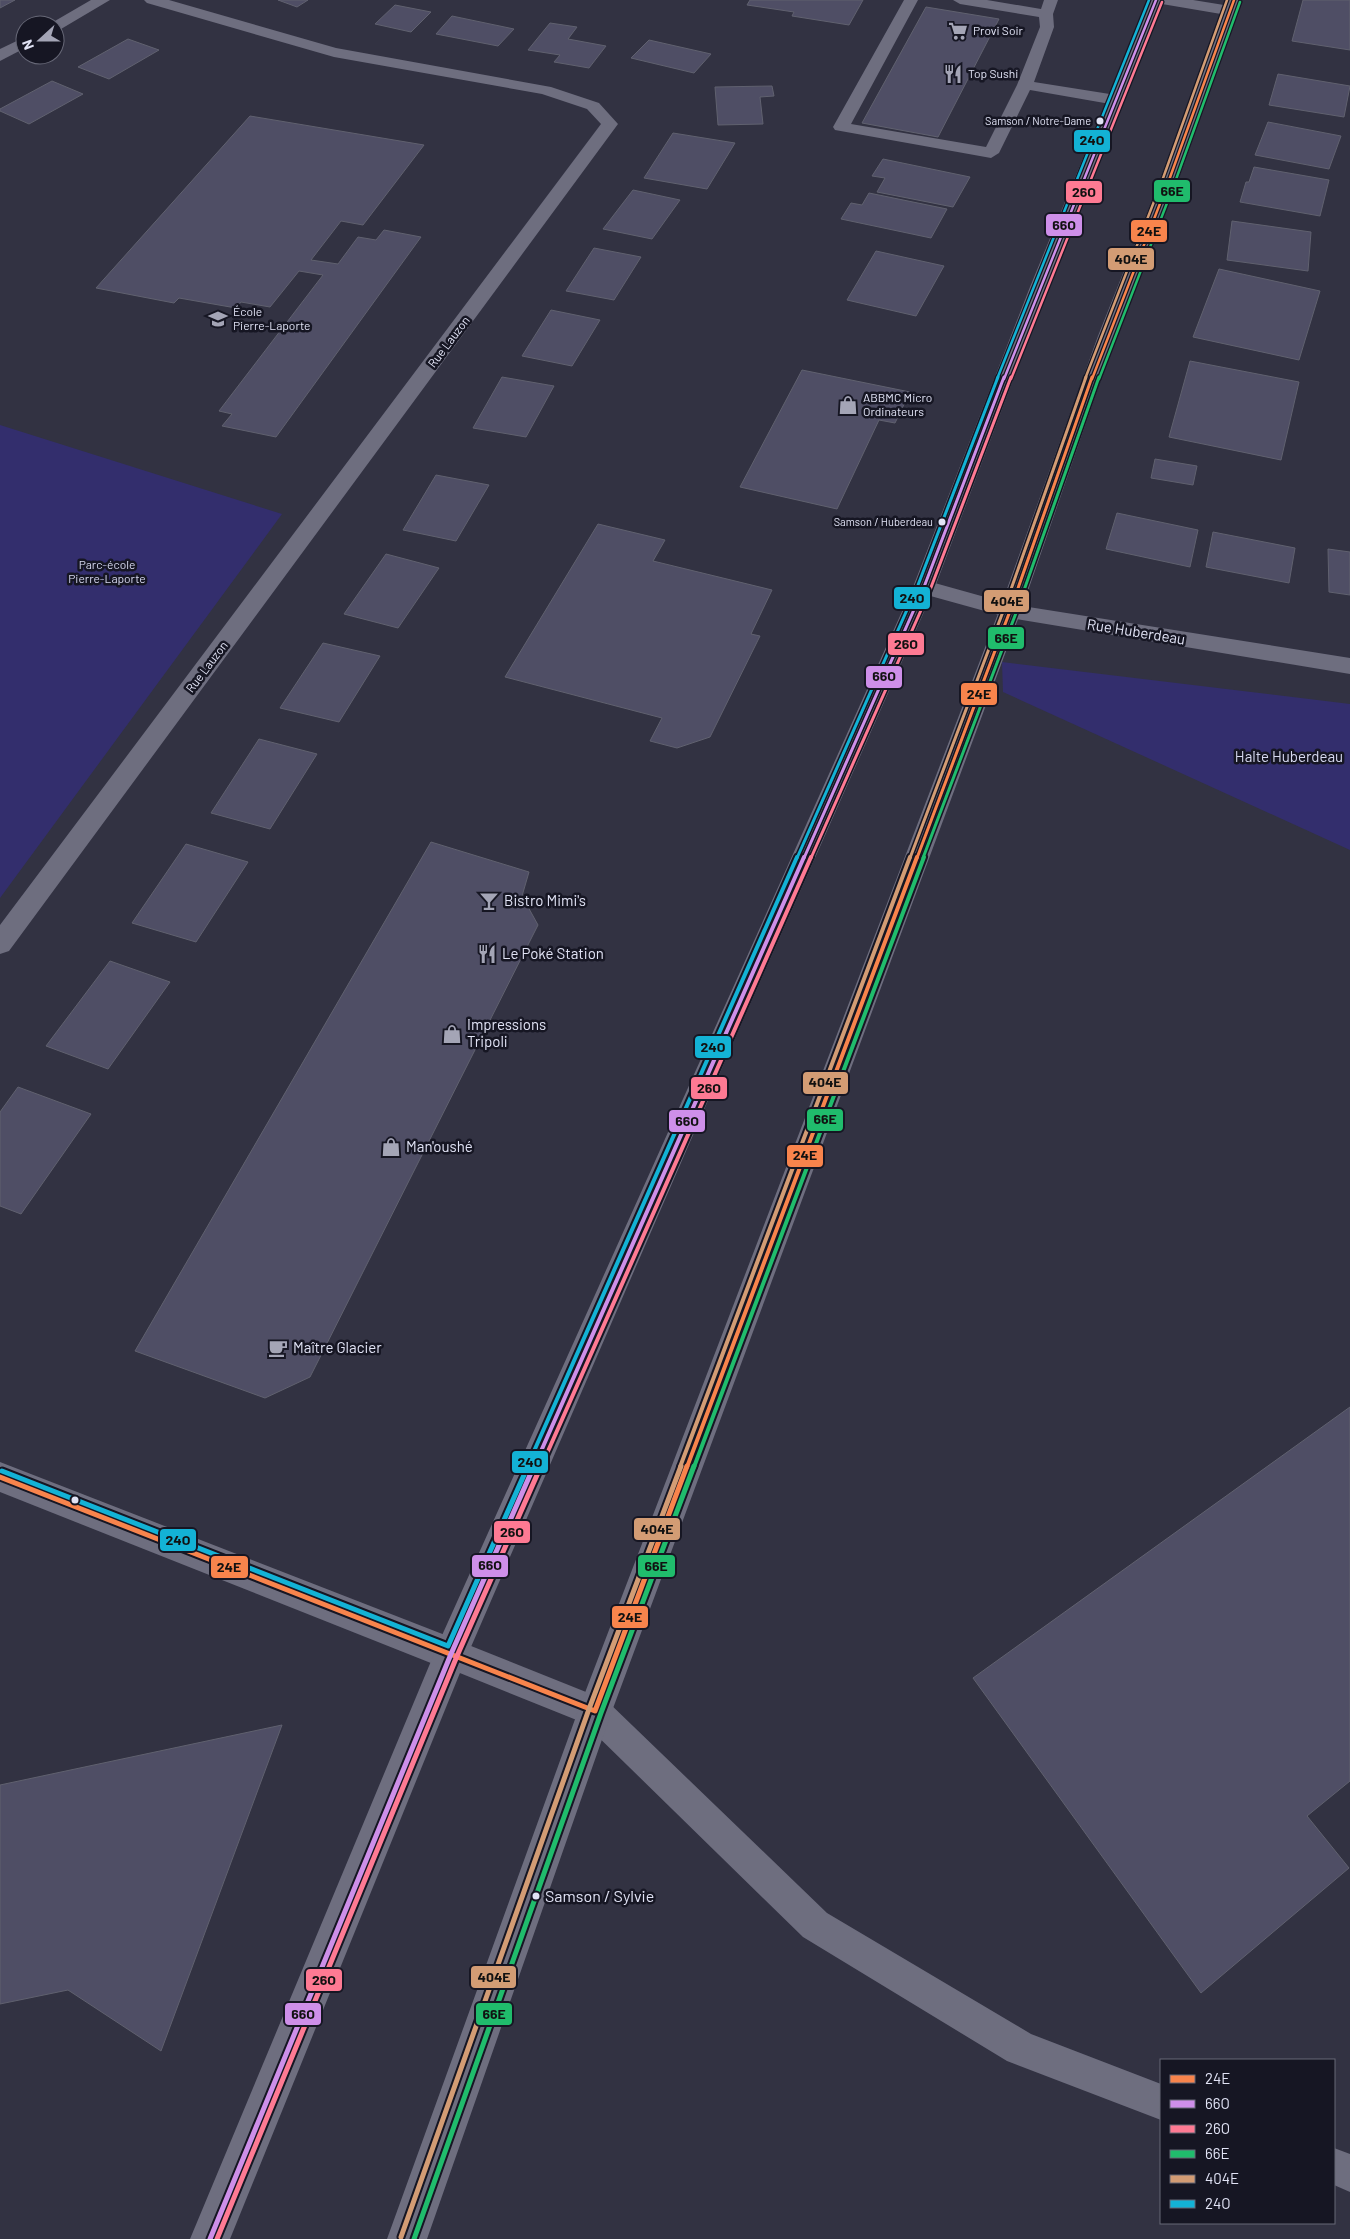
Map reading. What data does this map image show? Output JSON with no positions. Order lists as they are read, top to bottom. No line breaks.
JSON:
{"streets":{"street":["Rue Lauzon","Rue Huberdeau"]},"parks":["Parc-école Pierre-Laporte","Halte Huberdeau"],"places":{"supermarket":["Provi Soir"],"restaurant":["Top Sushi","Le Poké Station"],"other":["Samson / Notre-Dame","Samson / Huberdeau","Samson / Sylvie"],"school or university":["École Pierre-Laporte"],"shop":["ABBMC Micro Ordinateurs","Impressions Tripoli","Man'oushé"],"bar":["Bistro Mimi's"],"cafe":["Maître Glacier"]},"lines":["transit line 24E","transit line 66O","transit line 404E","transit line 24O","transit line 26O","transit line 66E"],"legend":["24E","66O","26O","66E","404E","24O"],"north":"left"}
